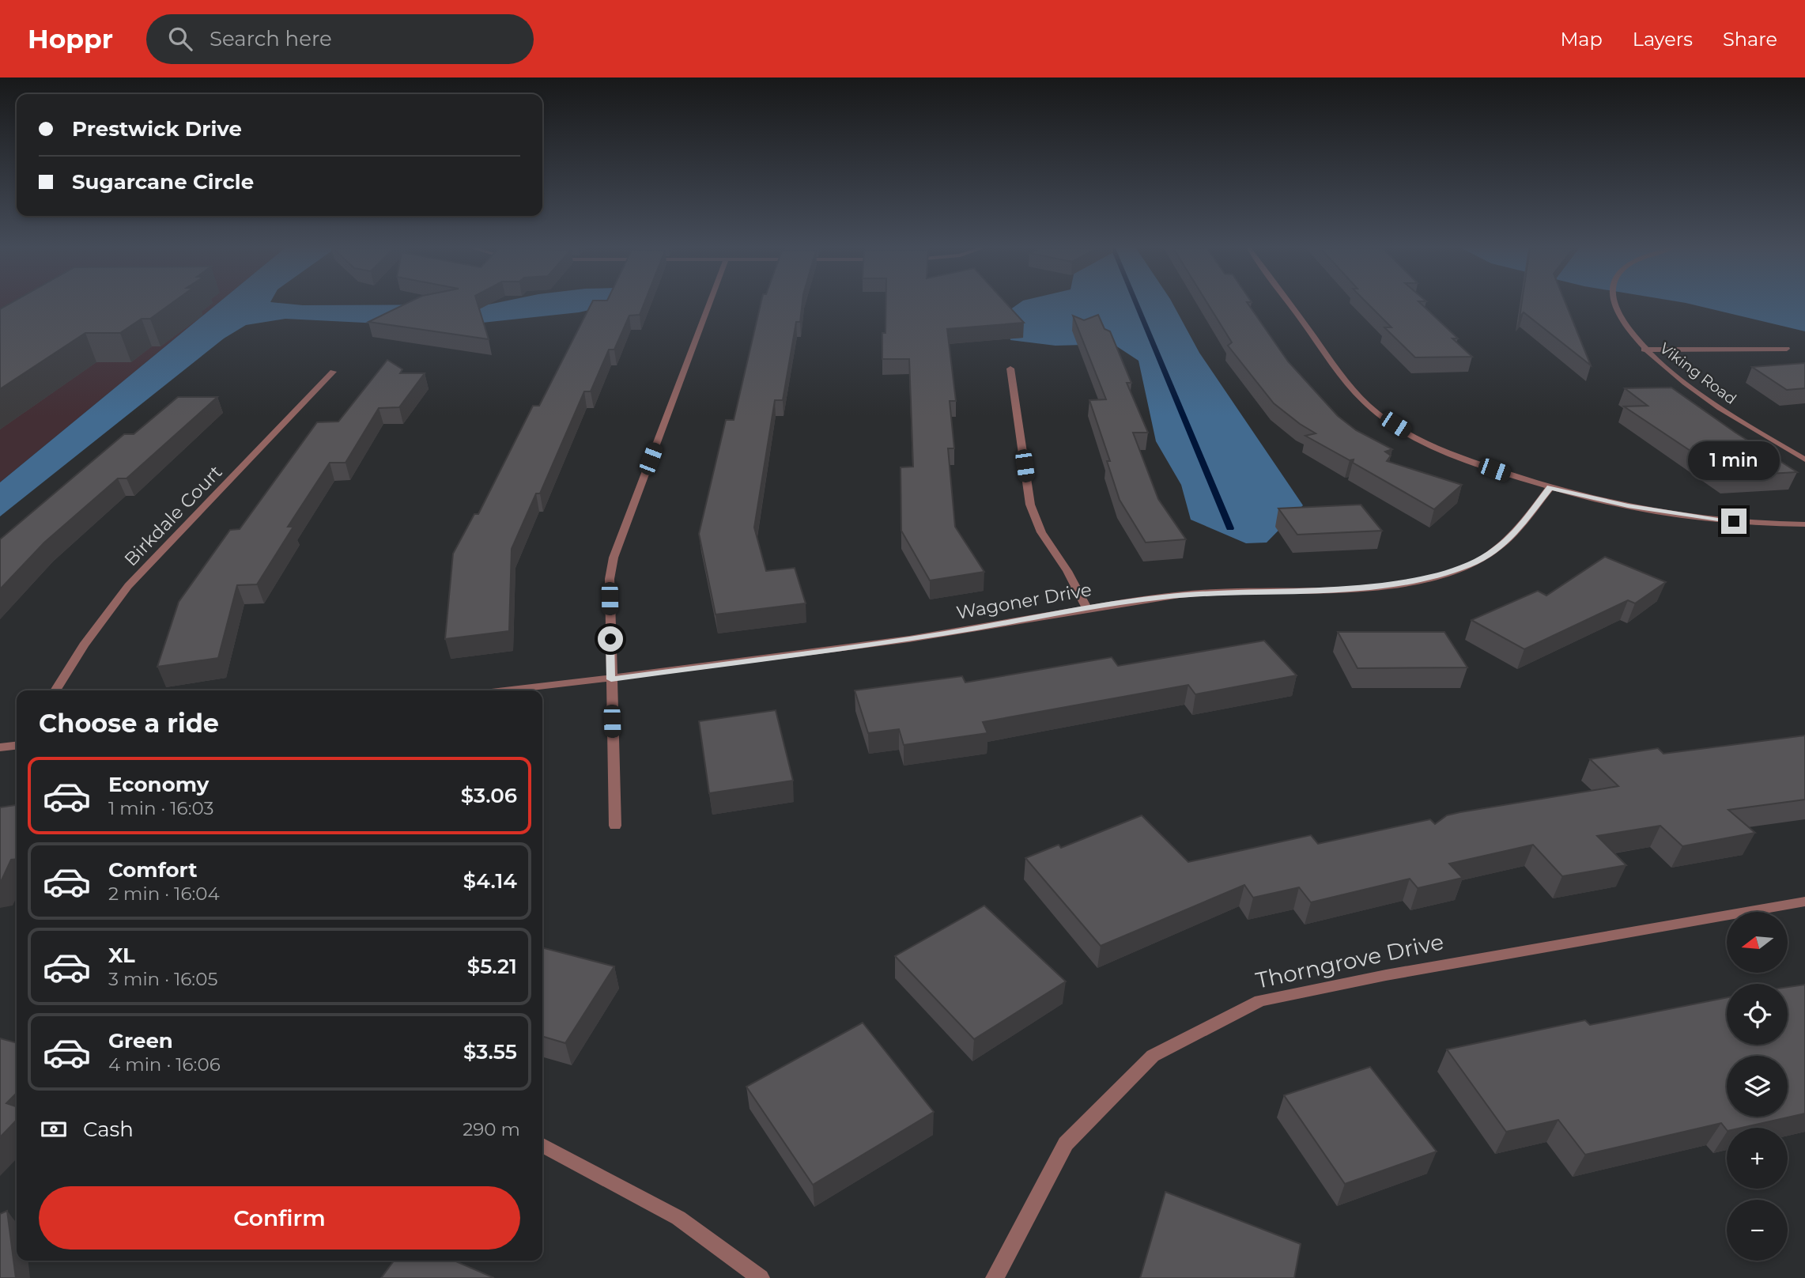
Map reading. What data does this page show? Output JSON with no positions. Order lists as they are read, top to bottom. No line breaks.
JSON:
{"streets":{"street":["Viking Road","Birkdale Court","Wagoner Drive","Thorngrove Drive"]},"north":"left","page":{"header":"Hoppr","search":"Search here","nav":["Map","Layers","Share"],"banner":["Prestwick Drive","Sugarcane Circle"],"bubble":"1 min","heading":"Choose a ride","list":[{"name":"Economy","note":"1 min · 16:03","value":"$3.06"},{"name":"Comfort","note":"2 min · 16:04","value":"$4.14"},{"name":"XL","note":"3 min · 16:05","value":"$5.21"},{"name":"Green","note":"4 min · 16:06","value":"$3.55"}],"map_buttons":["+","−"],"pay":["Cash","290 m"],"buttons":"Confirm"}}
